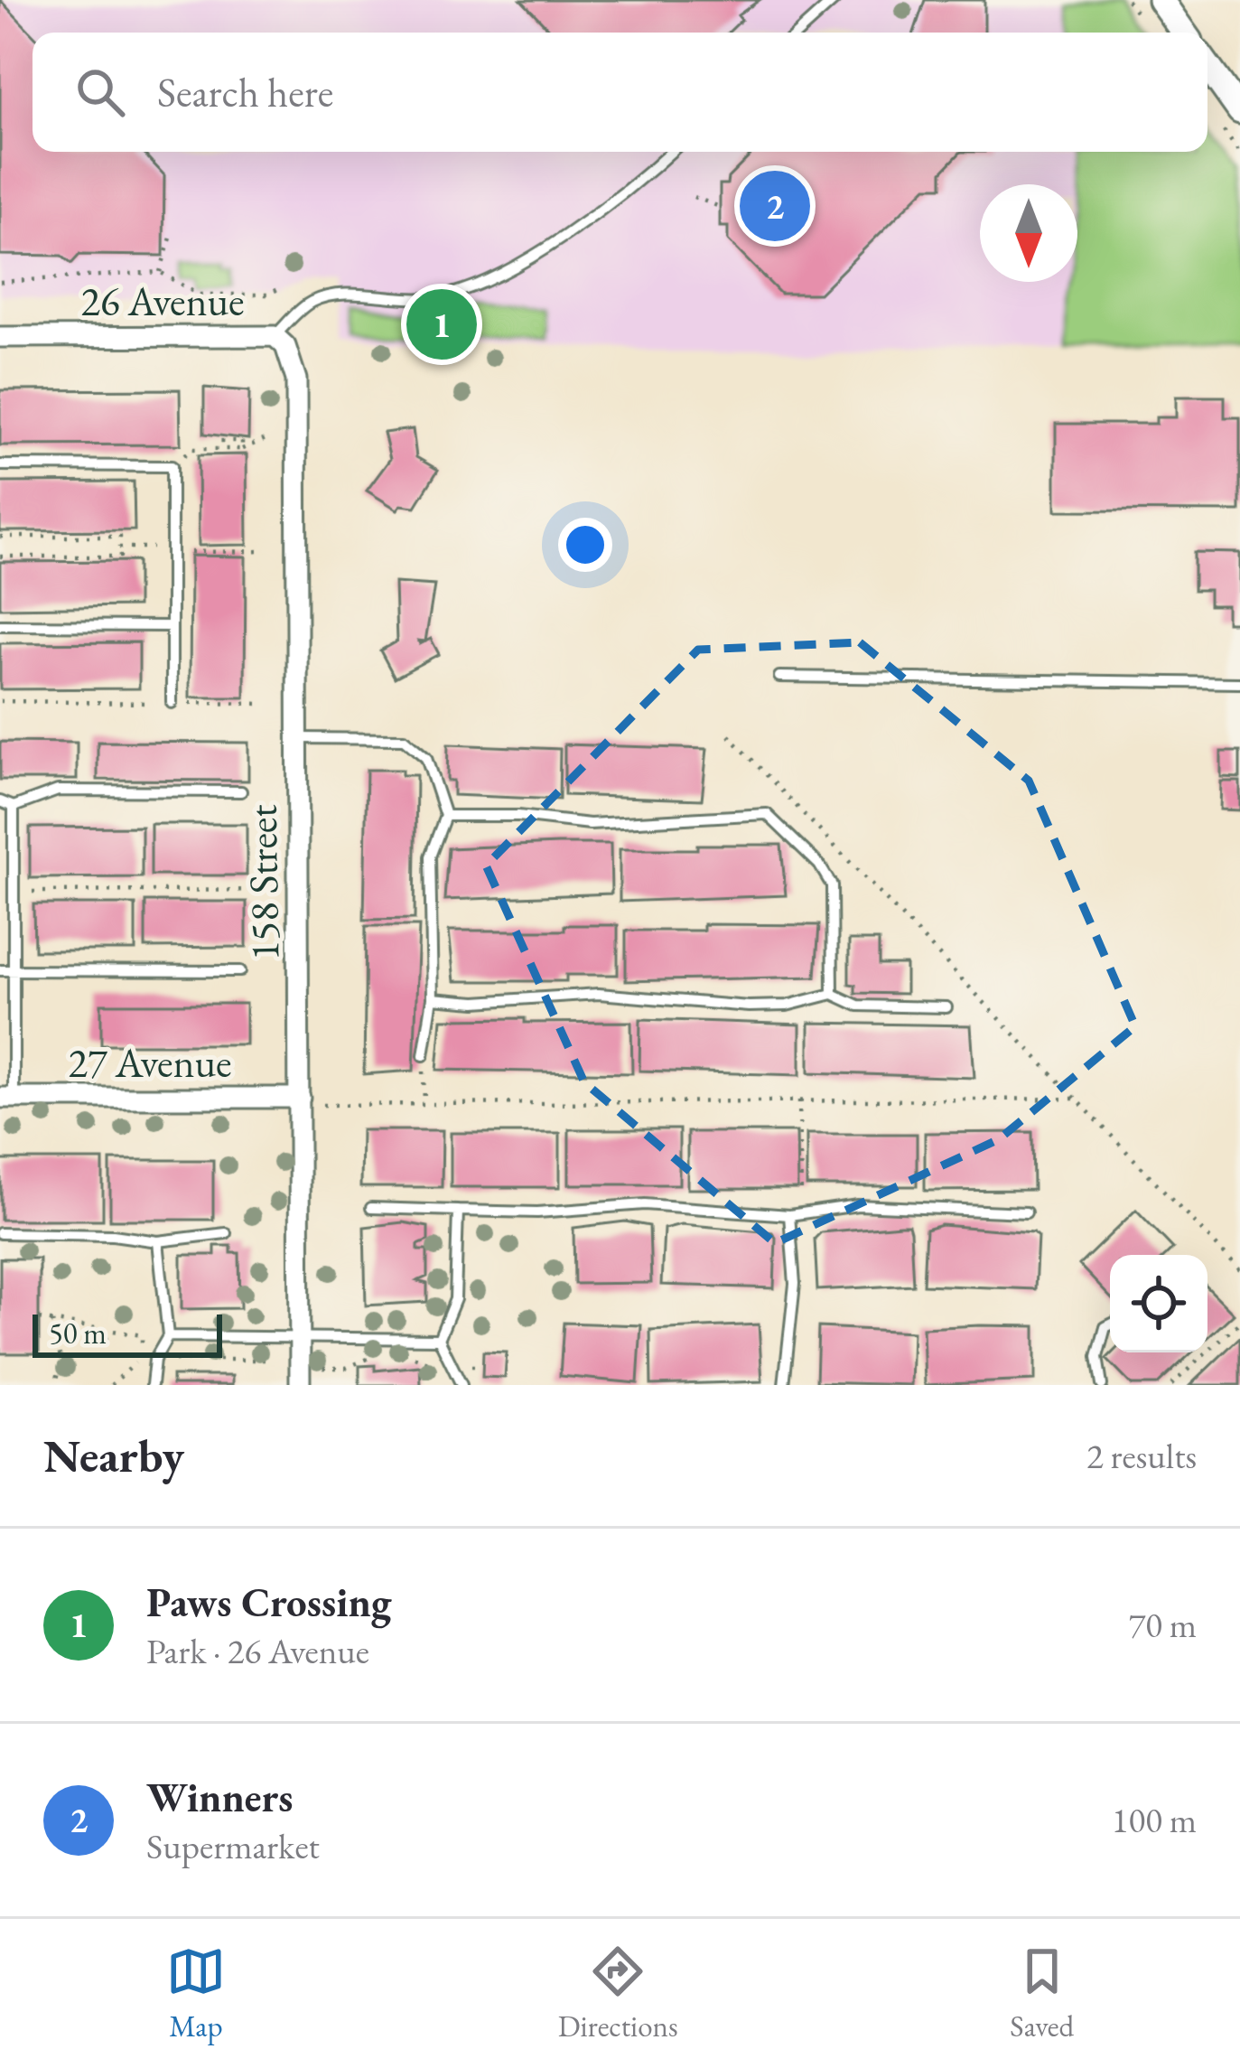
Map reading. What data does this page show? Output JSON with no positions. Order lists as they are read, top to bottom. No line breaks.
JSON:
{"streets":{"street":["26 Avenue","158 Street","27 Avenue"]},"crossings":[["26 Avenue","158 Street"],["158 Street","27 Avenue"]],"scale_bar":"50 m","north":"bottom","page":{"search":"Search here","pins":["2","1"],"scale":"50 m","heading":["Nearby","2 results"],"list":[{"mark":"1","name":"Paws Crossing","note":"Park · 26 Avenue","value":"70 m"},{"mark":"2","name":"Winners","note":"Supermarket","value":"100 m"}],"nav":["Map","Directions","Saved"]}}
